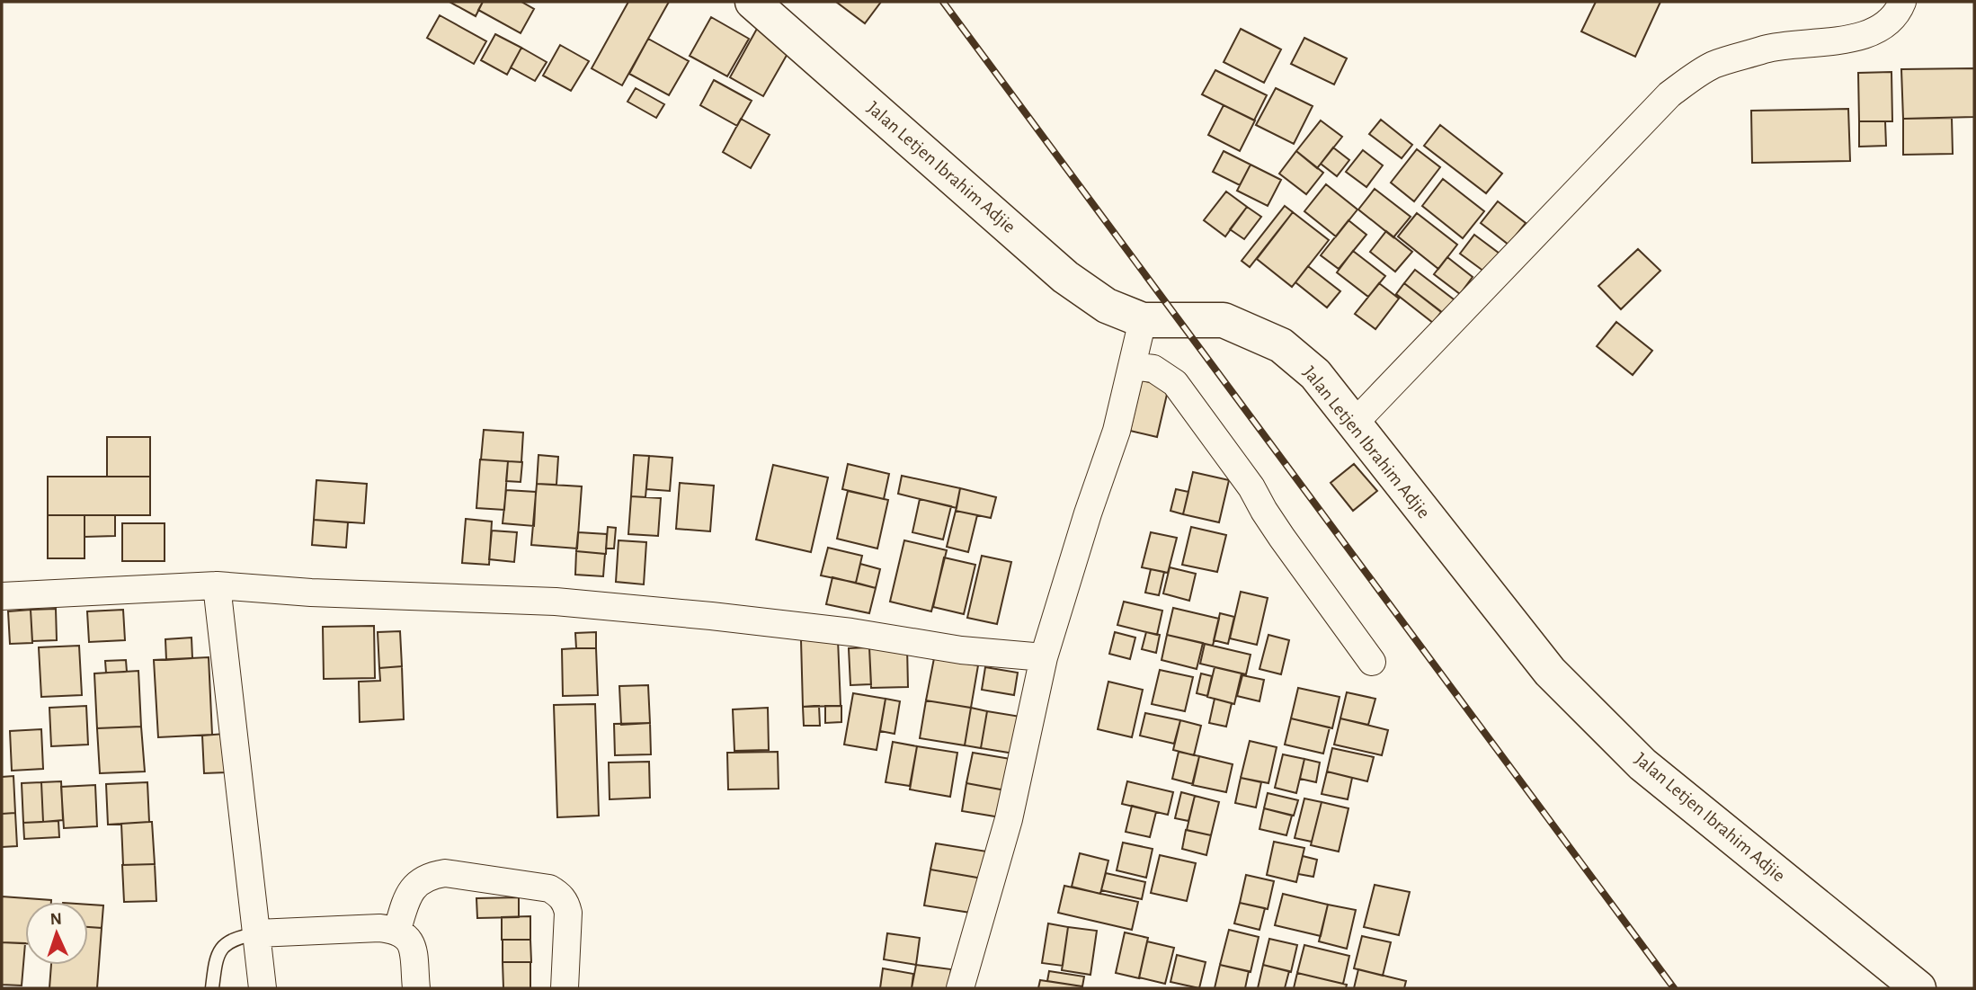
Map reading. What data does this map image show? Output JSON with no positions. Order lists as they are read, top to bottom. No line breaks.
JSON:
{"streets":{"highway":["Jalan Letjen Ibrahim Adjie"]},"north":"top"}
